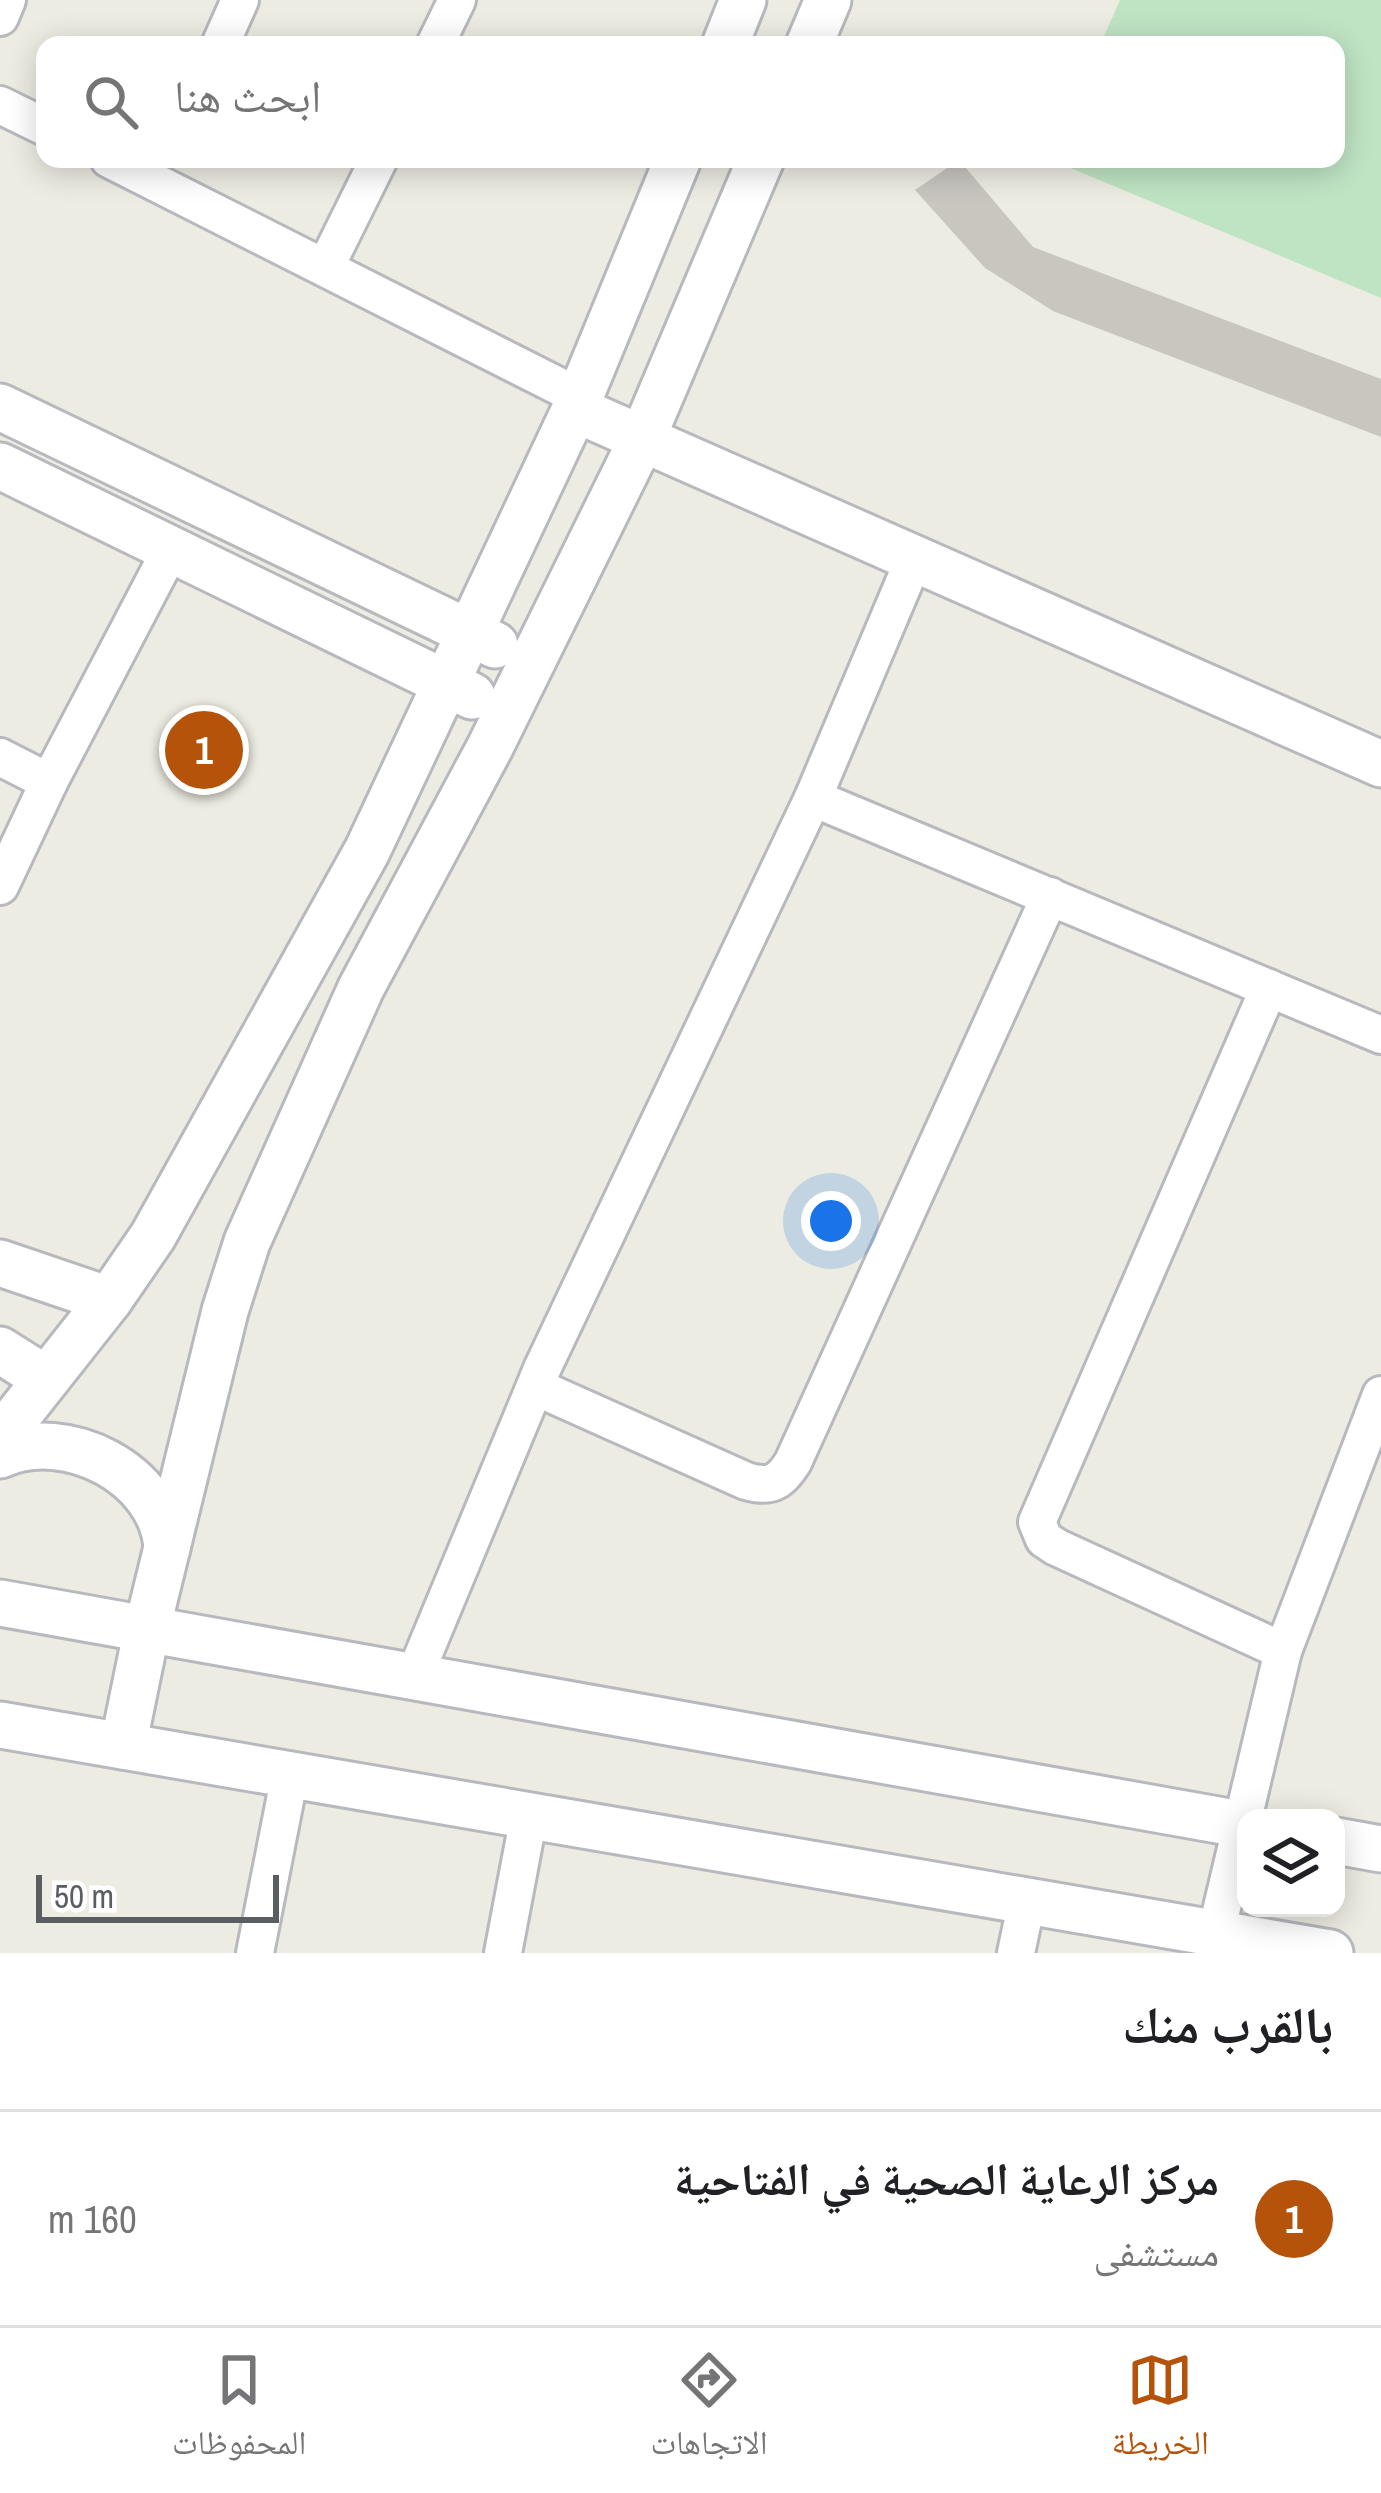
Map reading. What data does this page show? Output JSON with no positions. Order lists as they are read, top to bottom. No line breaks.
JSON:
{"scale_bar":"50 m","page":{"search":"ابحث هنا","pins":"1","scale":"50 m","heading":"بالقرب منك","list":[{"mark":"1","name":"مركز الرعاية الصحية في الفتاحية","note":"مستشفى","value":"160 m"}],"nav":["الخريطة","الاتجاهات","المحفوظات"]}}
